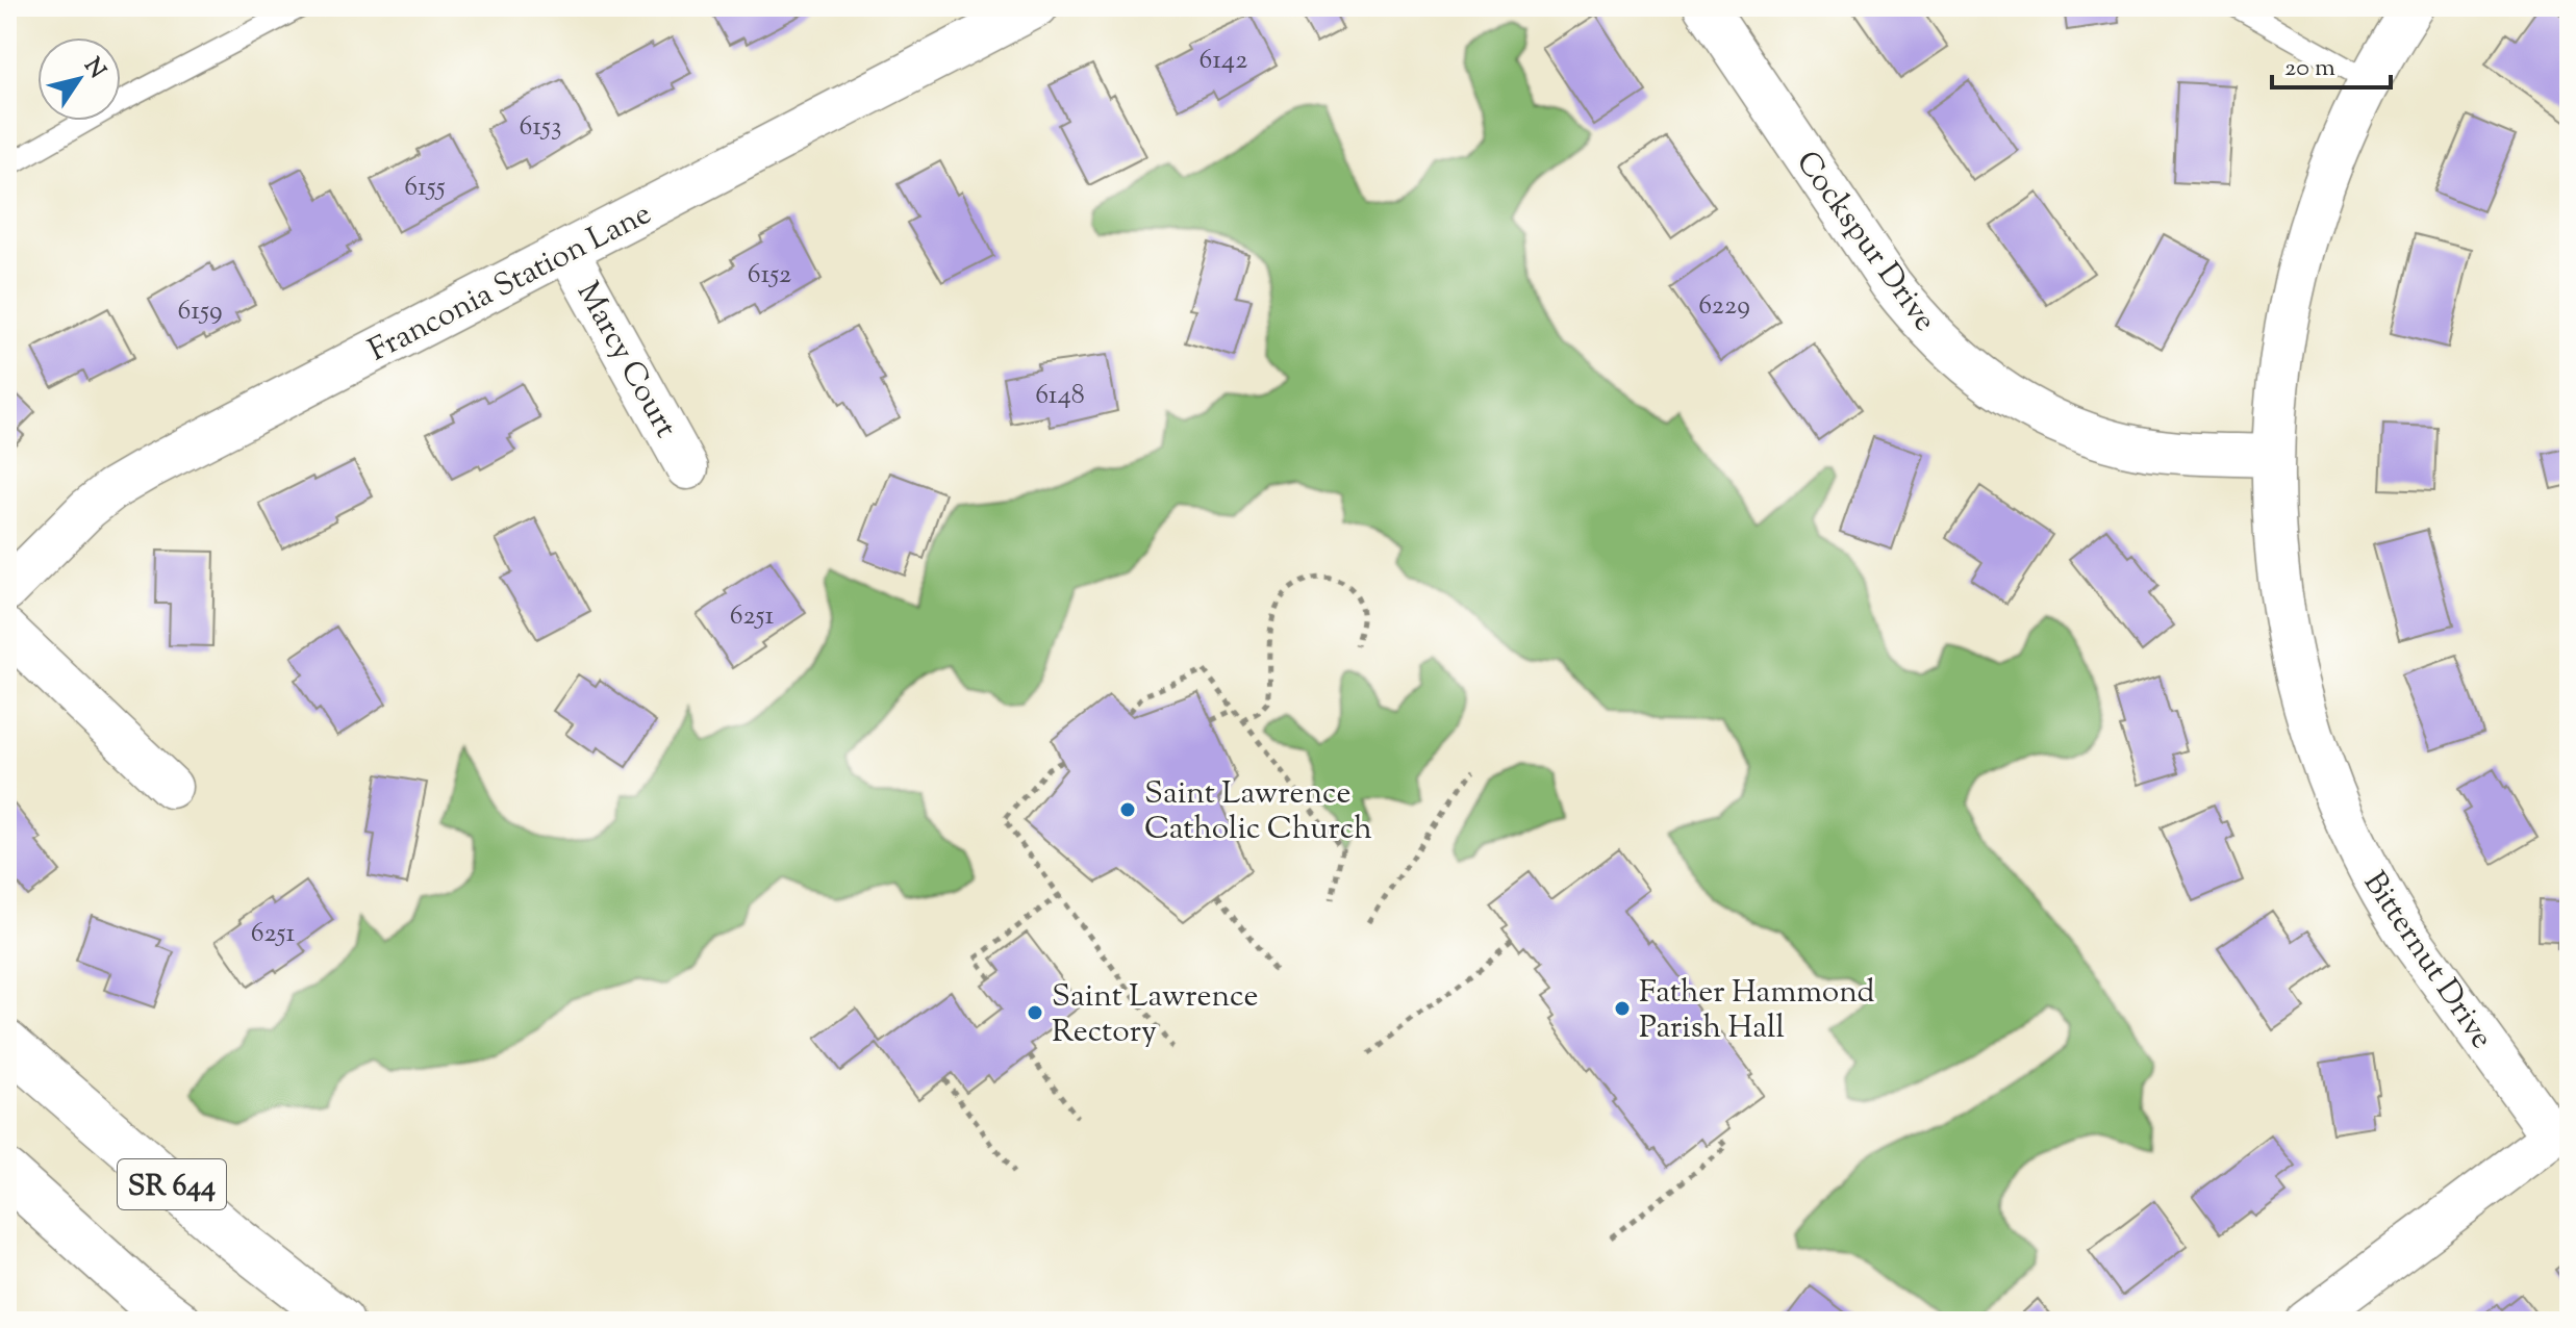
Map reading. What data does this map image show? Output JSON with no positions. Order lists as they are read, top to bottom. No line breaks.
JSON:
{"streets":{"main road":["SR 644"],"street":["Cockspur Drive","Franconia Station Lane","Marcy Court","Bitternut Drive"]},"crossings":[["Cockspur Drive","Bitternut Drive"],["Franconia Station Lane","Marcy Court"]],"places":["Saint Lawrence Catholic Church","Father Hammond Parish Hall","Saint Lawrence Rectory"],"house_numbers":["6142","6153","6155","6152","6229","6159","6148","6251","6251"],"scale_bar":"20 m","north":"top right"}
